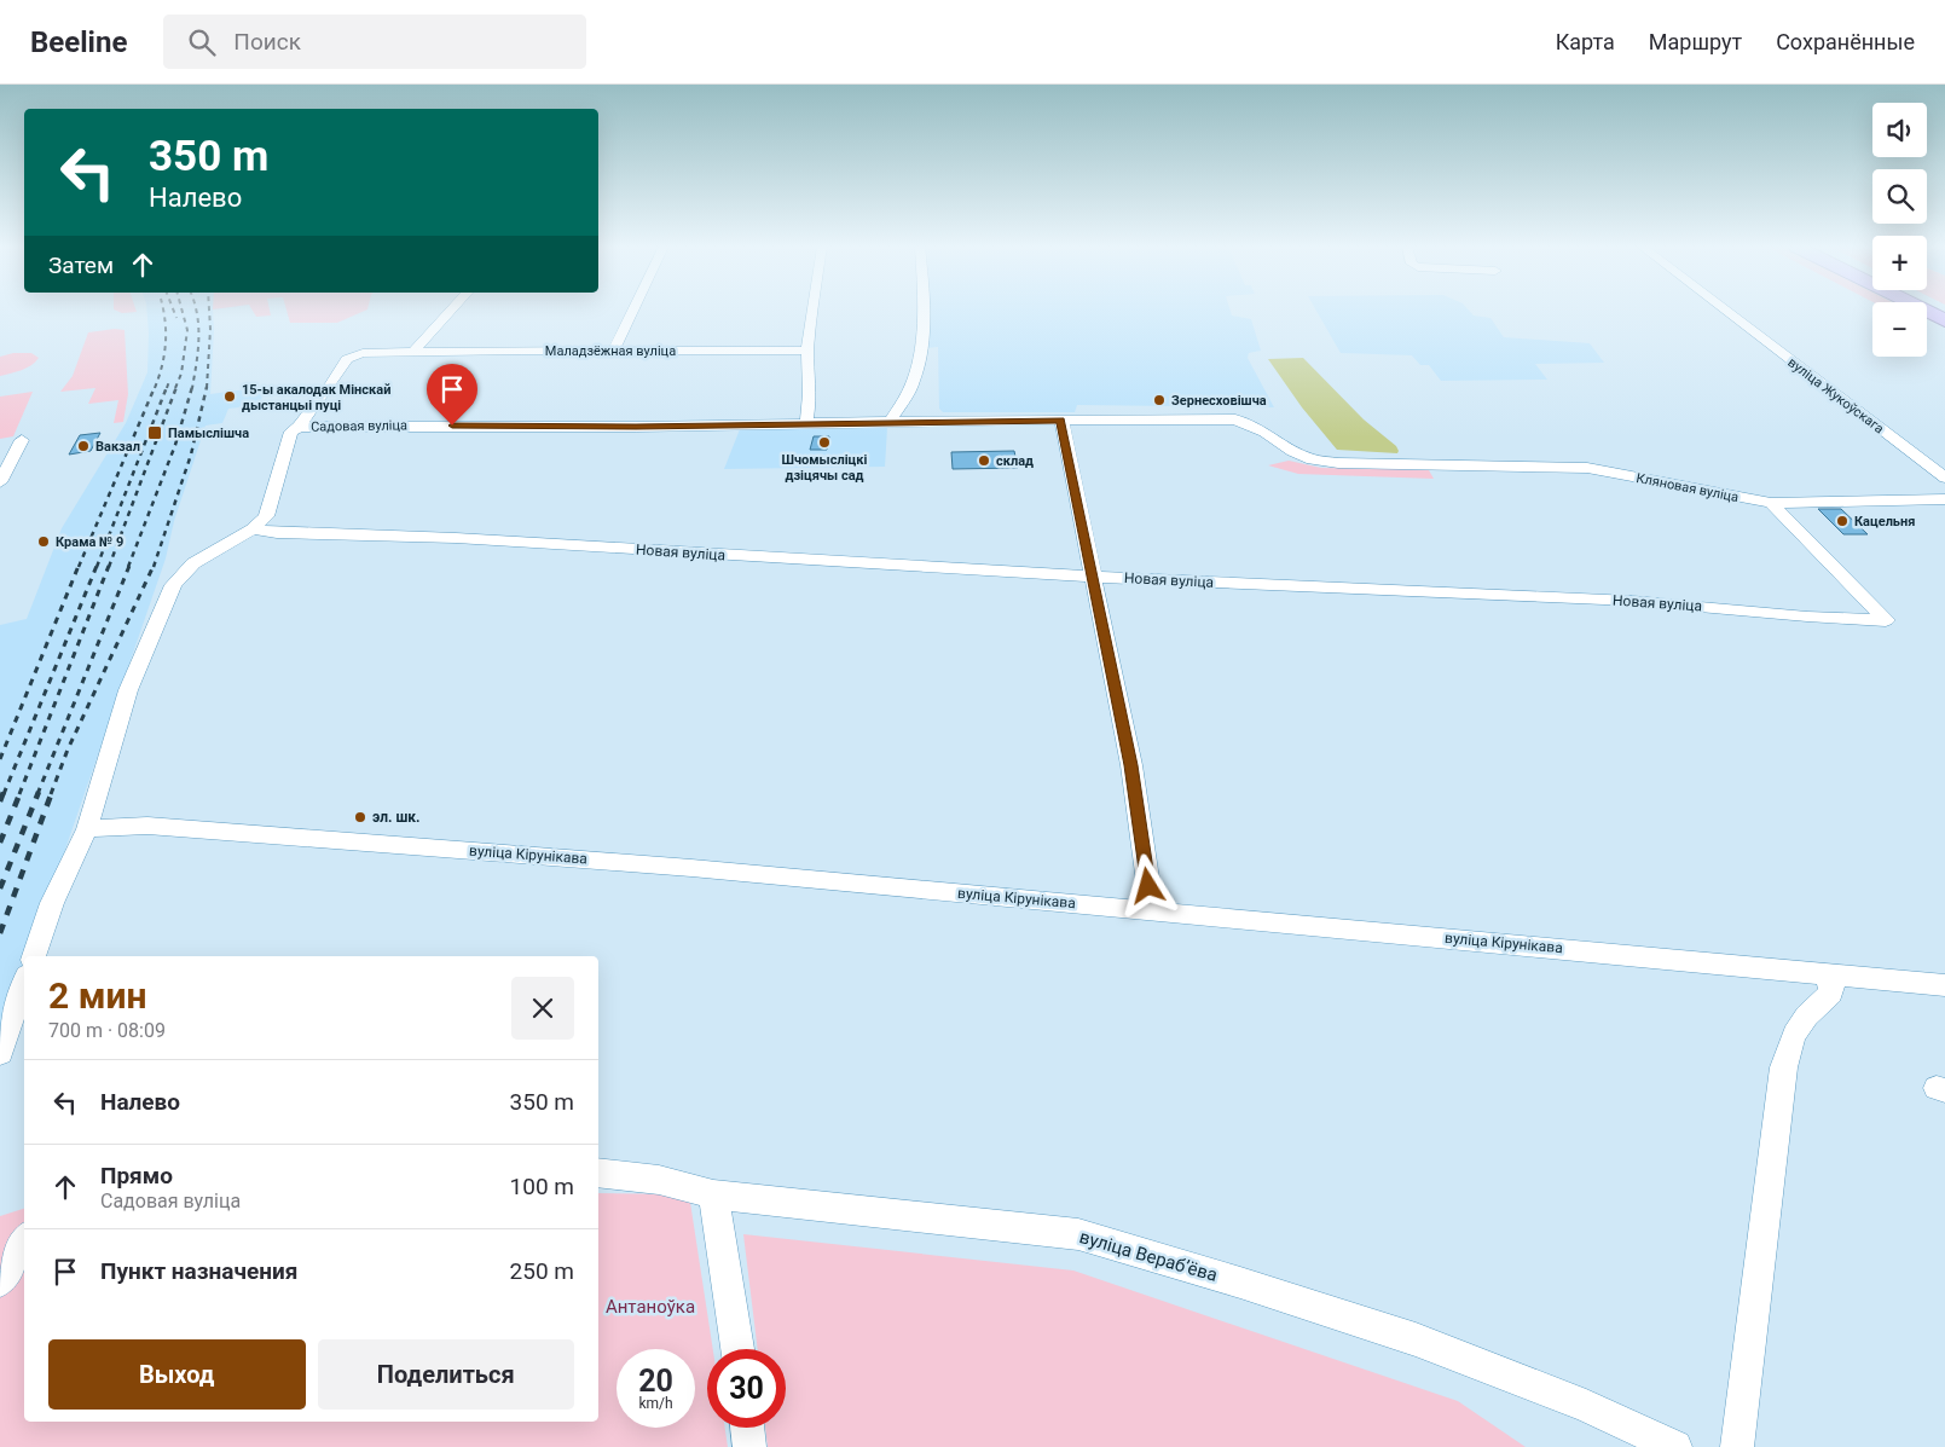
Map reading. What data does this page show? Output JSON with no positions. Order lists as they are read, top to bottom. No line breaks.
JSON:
{"streets":{"street":["Маладзёжная вуліца","вуліца Жукоўскага","Садовая вуліца","Кляновая вуліца","Новая вуліца","вуліца Кірунікава","вуліца Верабʼёва"]},"crossings":[["Маладзёжная вуліца","Садовая вуліца"],["Маладзёжная вуліца","Новая вуліца"],["Садовая вуліца","Кляновая вуліца"],["Кляновая вуліца","Новая вуліца"]],"parks":["Антаноўка"],"places":{"other":["15-ы акалодак Мінскай дыстанцыі пуці","Зернесховішча","Шчомысліцкі дзіцячы сад","Вакзал","склад","Кацельня","Крама № 9","эл. шк."],"transit":["Памыслішча"]},"page":{"header":"Beeline","search":"Поиск","nav":["Карта","Маршрут","Сохранённые"],"map_buttons":["+","−"],"turn":["350 m","Налево"],"then":"Затем","heading":["2 мин","700 m · 08:09"],"list":[{"name":"Налево","value":"350 m"},{"name":"Прямо","note":"Садовая вуліца","value":"100 m"},{"name":"Пункт назначения","value":"250 m"}],"buttons":["Выход","Поделиться"],"speed":"20 km/h","limit":"30"}}
